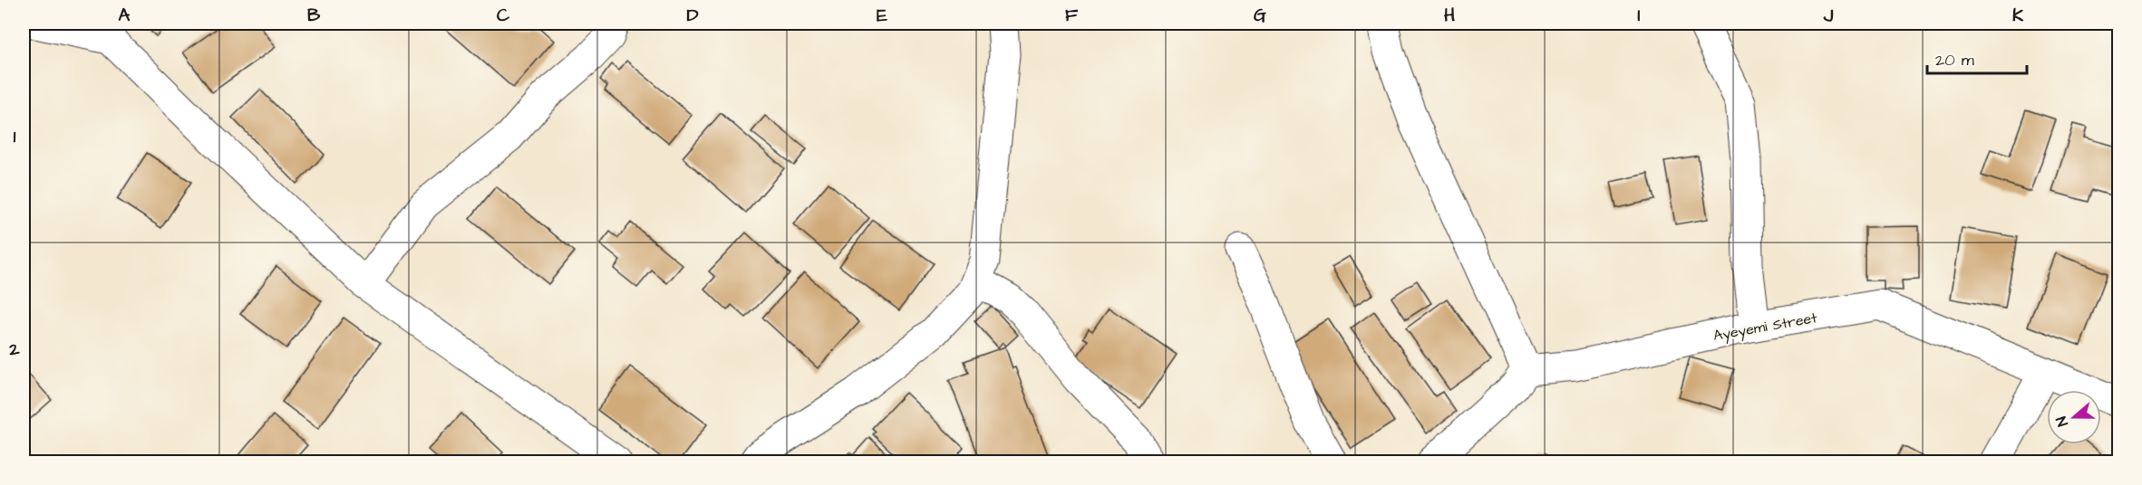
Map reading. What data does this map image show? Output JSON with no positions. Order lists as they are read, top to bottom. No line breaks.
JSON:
{"streets":{"street":["Ayeyemi Street"]},"scale_bar":"20 m","north":"left","grid":{"columns":["A","B","C","D","E","F","G","H","I","J","K"],"rows":["1","2"]}}
